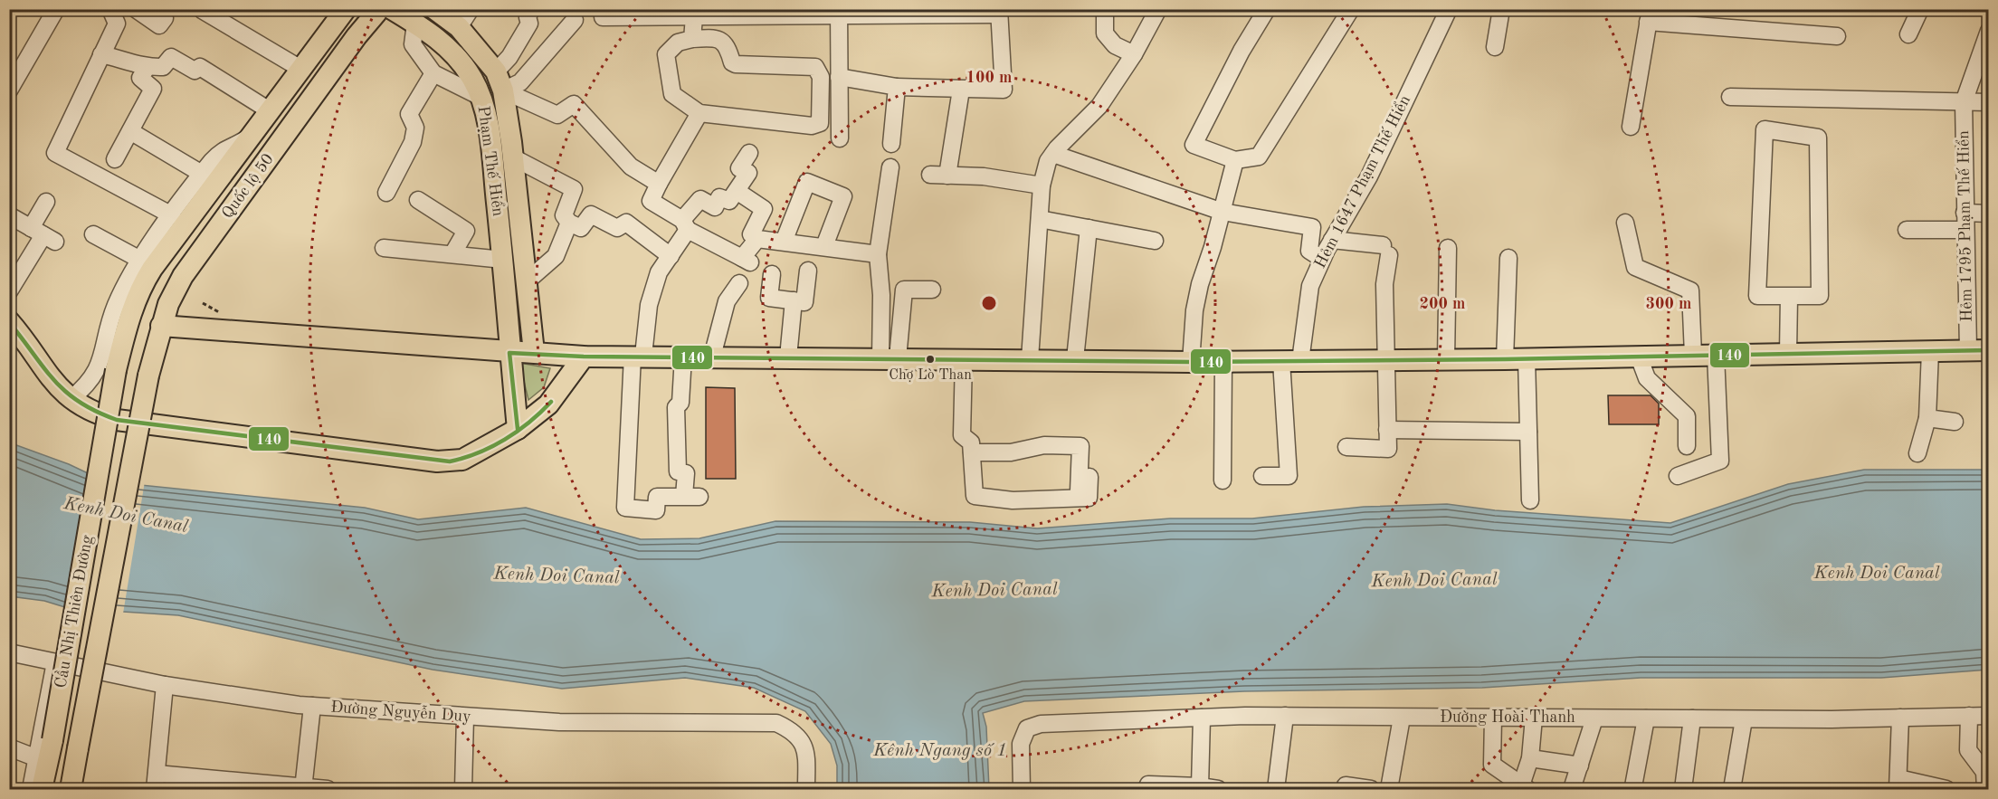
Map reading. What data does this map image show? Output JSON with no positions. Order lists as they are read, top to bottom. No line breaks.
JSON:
{"streets":{"main road":["Phạm Thế Hiển","Quốc lộ 50","Cầu Nhị Thiên Đường"],"street":["Hẻm 1647 Phạm Thế Hiển","Hẻm 1795 Phạm Thế Hiển","Đường Nguyễn Duy","Đường Hoài Thanh"]},"crossings":[["Phạm Thế Hiển","Quốc lộ 50"],["Quốc lộ 50","Cầu Nhị Thiên Đường"]],"water":["Kenh Doi Canal","Kênh Ngang số 1"],"places":["Chợ Lò Than"],"lines":["transit line 140"],"rings":["100 m","200 m","300 m"]}
